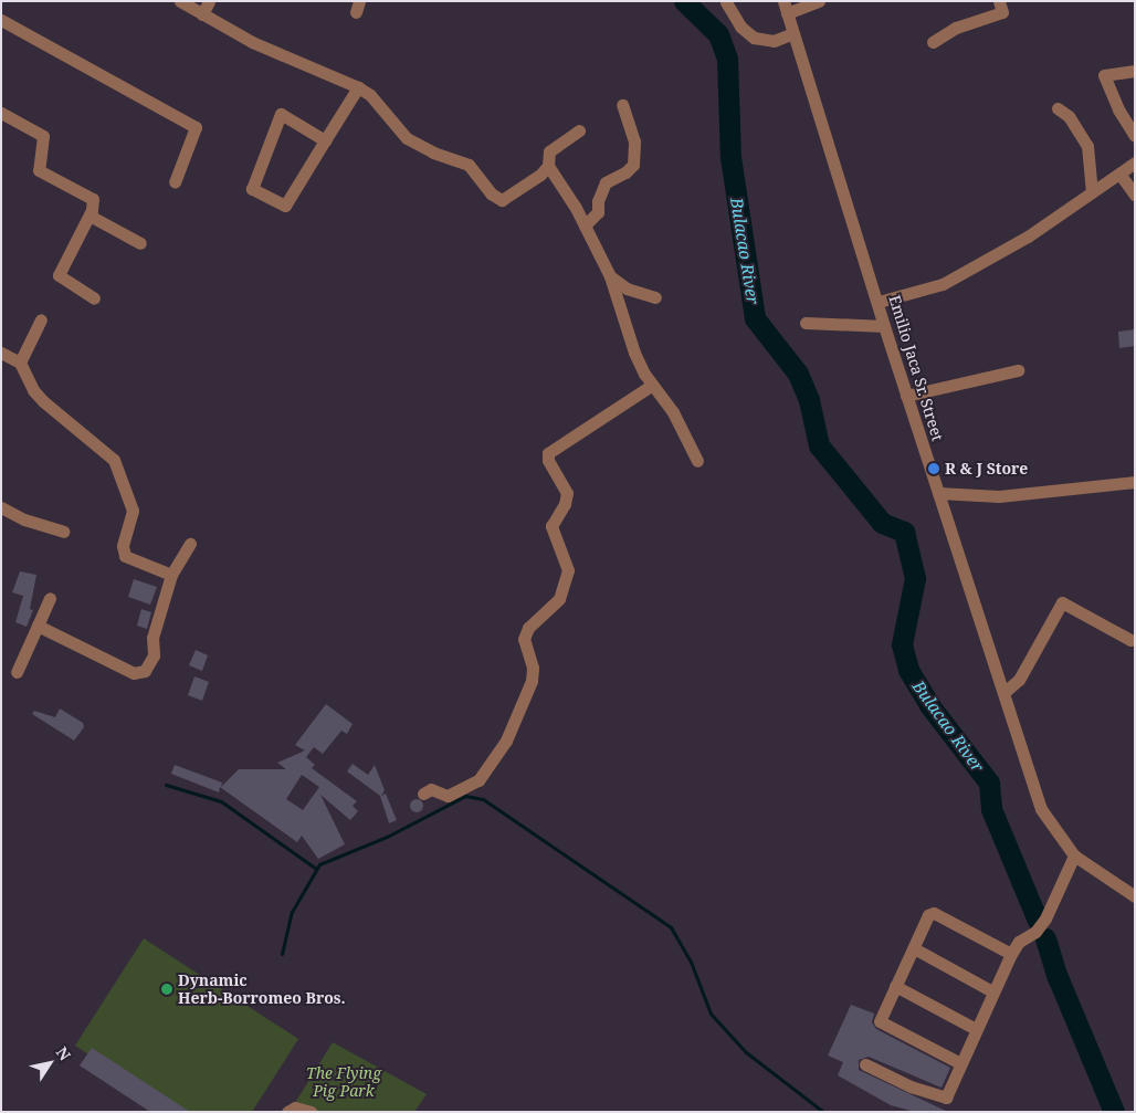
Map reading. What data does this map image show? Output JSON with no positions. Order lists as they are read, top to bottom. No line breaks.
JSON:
{"streets":{"street":["Emilio Jaca Sr. Street"]},"water":["Bulacao River"],"parks":["The Flying Pig Park"],"places":["R & J Store","Dynamic Herb-Borromeo Bros."],"north":"top right"}
